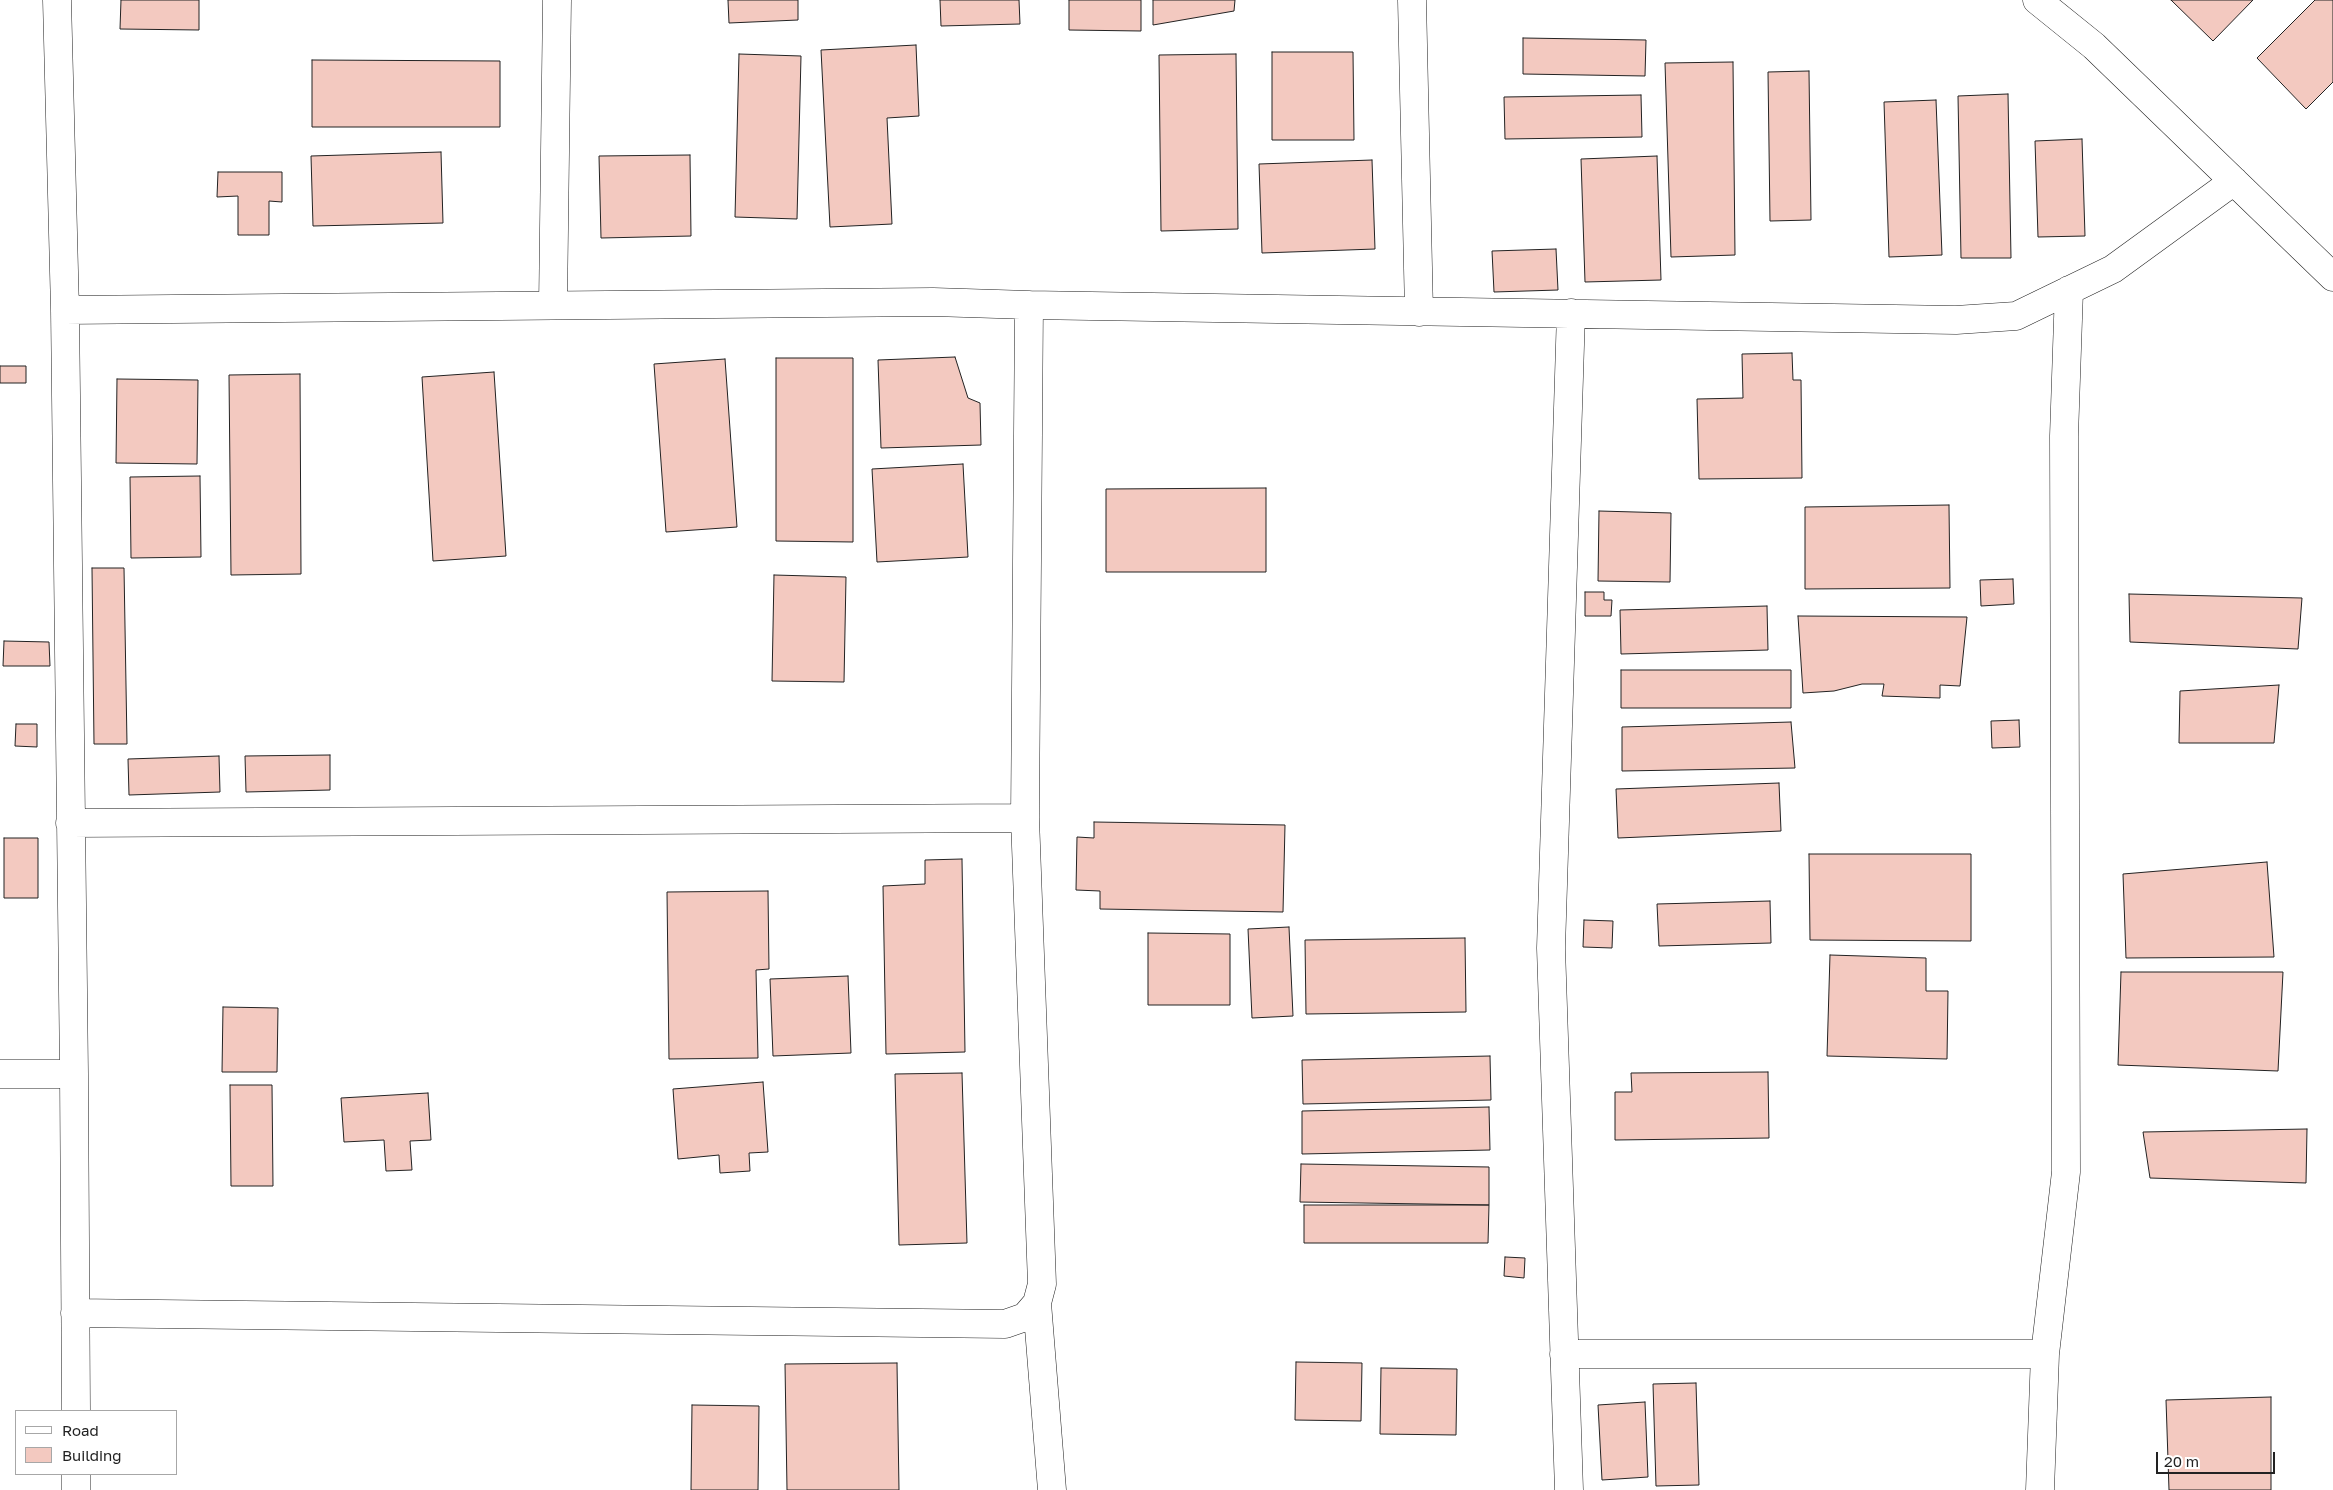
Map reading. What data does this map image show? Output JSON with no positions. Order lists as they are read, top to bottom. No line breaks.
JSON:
{"legend":["Road","Building"],"scale_bar":"20 m"}
